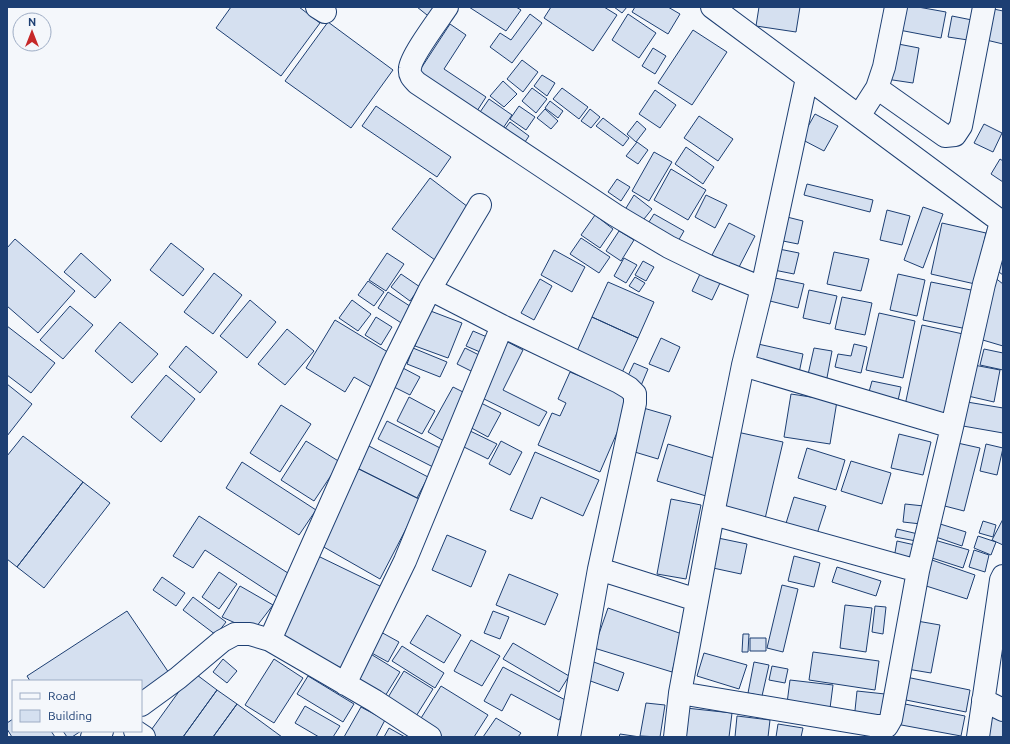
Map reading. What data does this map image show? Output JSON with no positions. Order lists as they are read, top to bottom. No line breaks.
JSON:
{"legend":["Road","Building"],"north":"top"}
